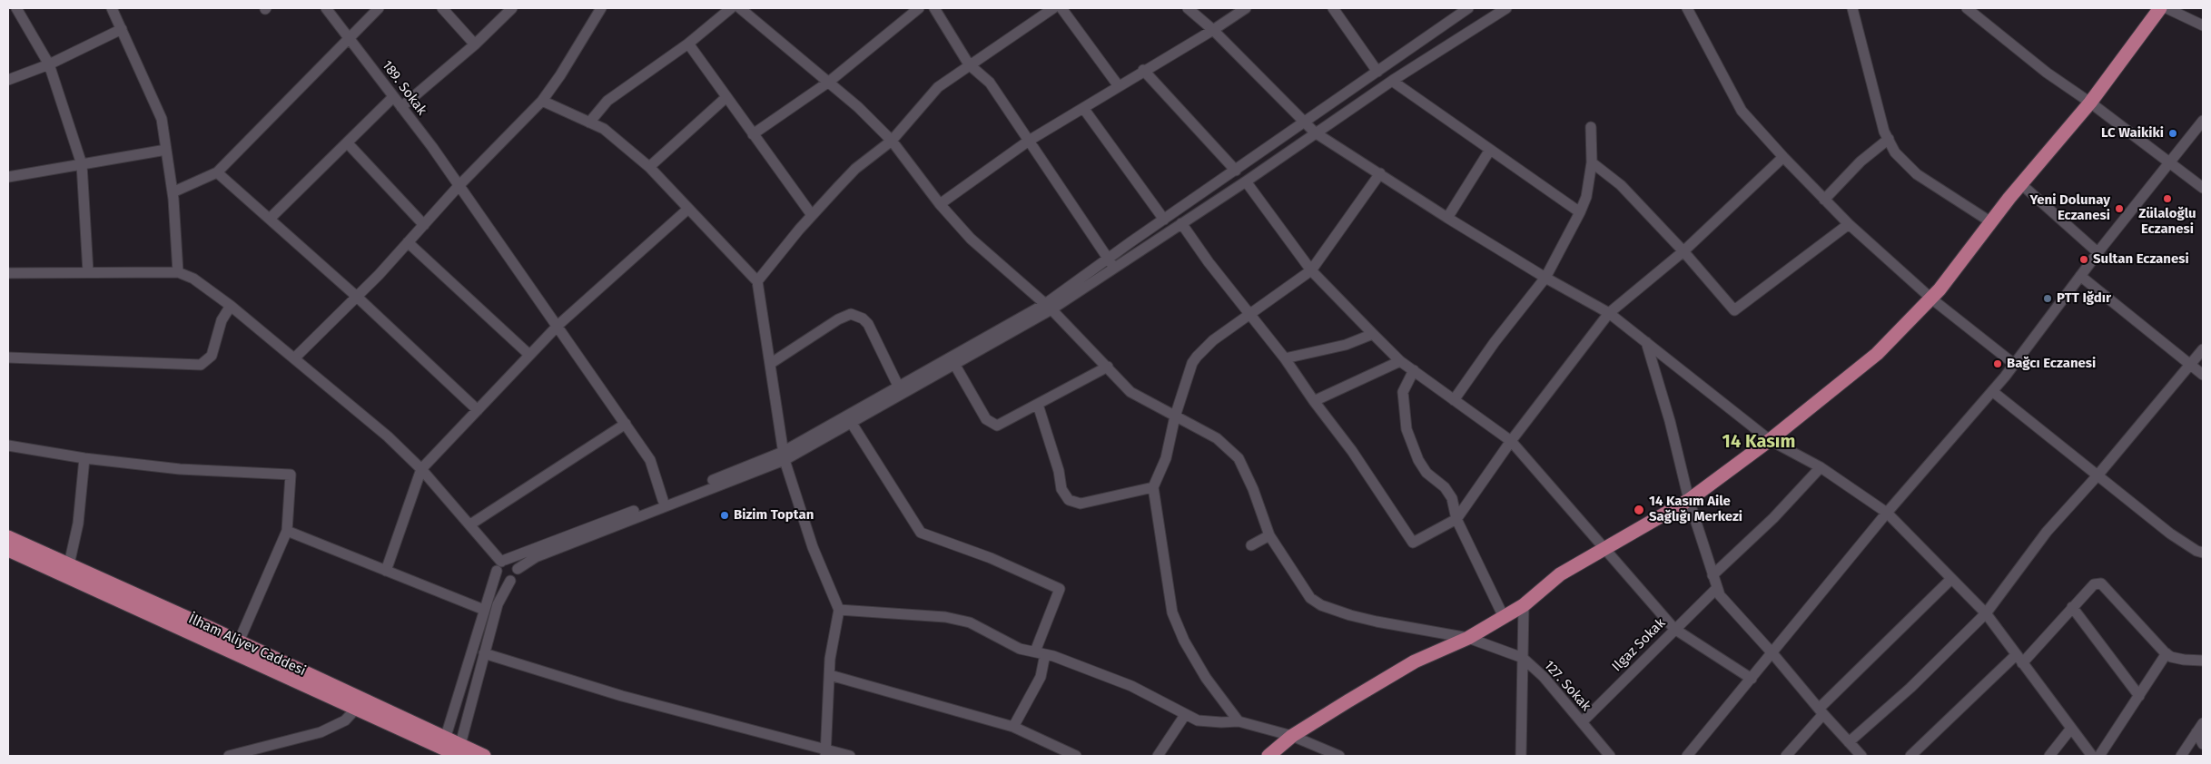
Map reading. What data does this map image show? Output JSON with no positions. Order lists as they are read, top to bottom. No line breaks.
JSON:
{"streets":{"main road":["İlham Aliyev Caddesi"],"street":["189. Sokak","Ilgaz Sokak","127. Sokak"]},"crossings":[["Ilgaz Sokak","127. Sokak"]],"districts":["14 Kasım"],"places":["LC Waikiki","Zülaloğlu Eczanesi","Yeni Dolunay Eczanesi","Sultan Eczanesi","PTT Iğdır","Bağcı Eczanesi","14 Kasım Aile Sağlığı Merkezi","Bizim Toptan"]}
